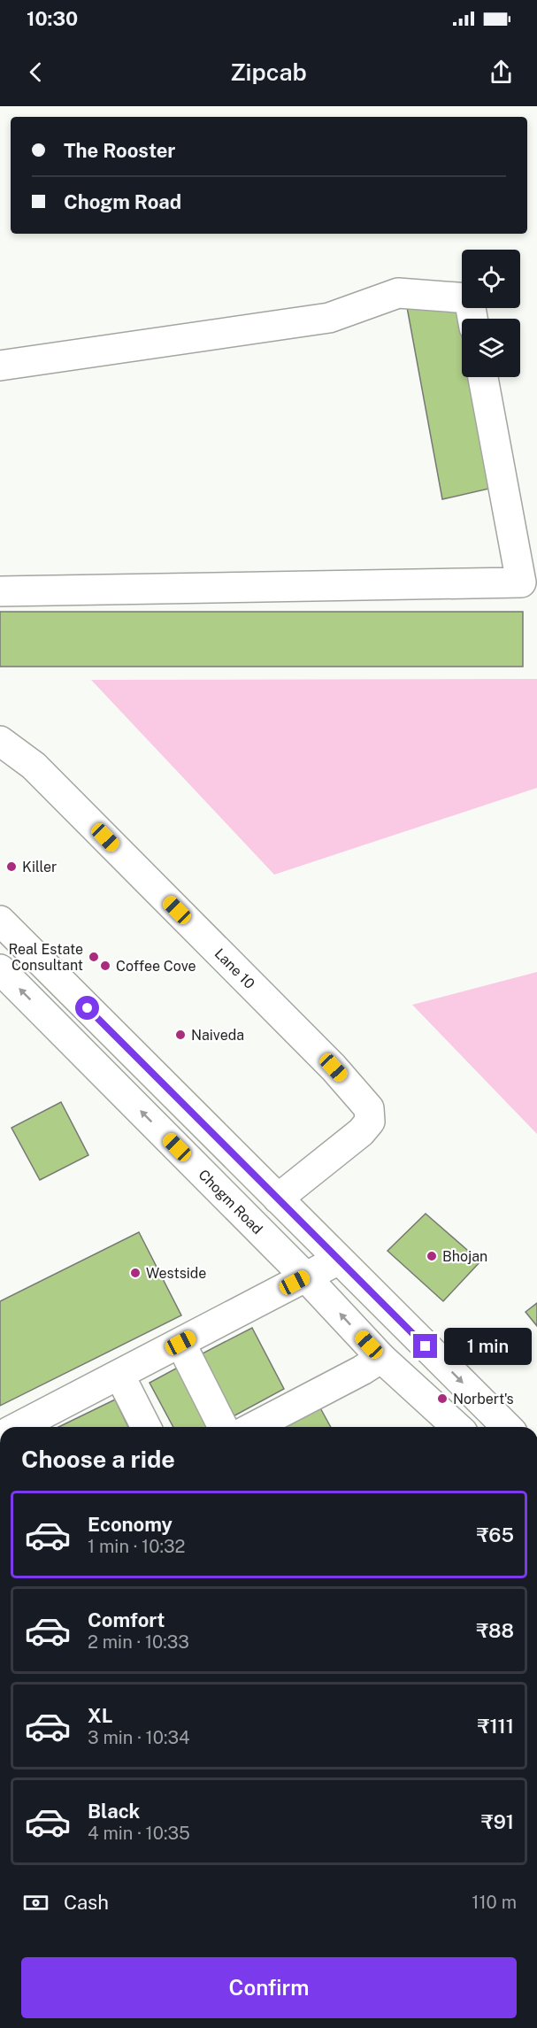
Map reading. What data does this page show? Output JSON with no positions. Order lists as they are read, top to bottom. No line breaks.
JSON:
{"streets":{"main road":["Lane 10","Chogm Road"]},"places":["Killer","Real Estate Consultant","Coffee Cove","Naiveda","Bhojan","Westside","Norbert's"],"page":{"status":"10:30","header":"Zipcab","banner":["The Rooster","Chogm Road"],"bubble":"1 min","heading":"Choose a ride","list":[{"name":"Economy","note":"1 min · 10:32","value":"₹65"},{"name":"Comfort","note":"2 min · 10:33","value":"₹88"},{"name":"XL","note":"3 min · 10:34","value":"₹111"},{"name":"Black","note":"4 min · 10:35","value":"₹91"}],"pay":["Cash","110 m"],"buttons":"Confirm"}}
